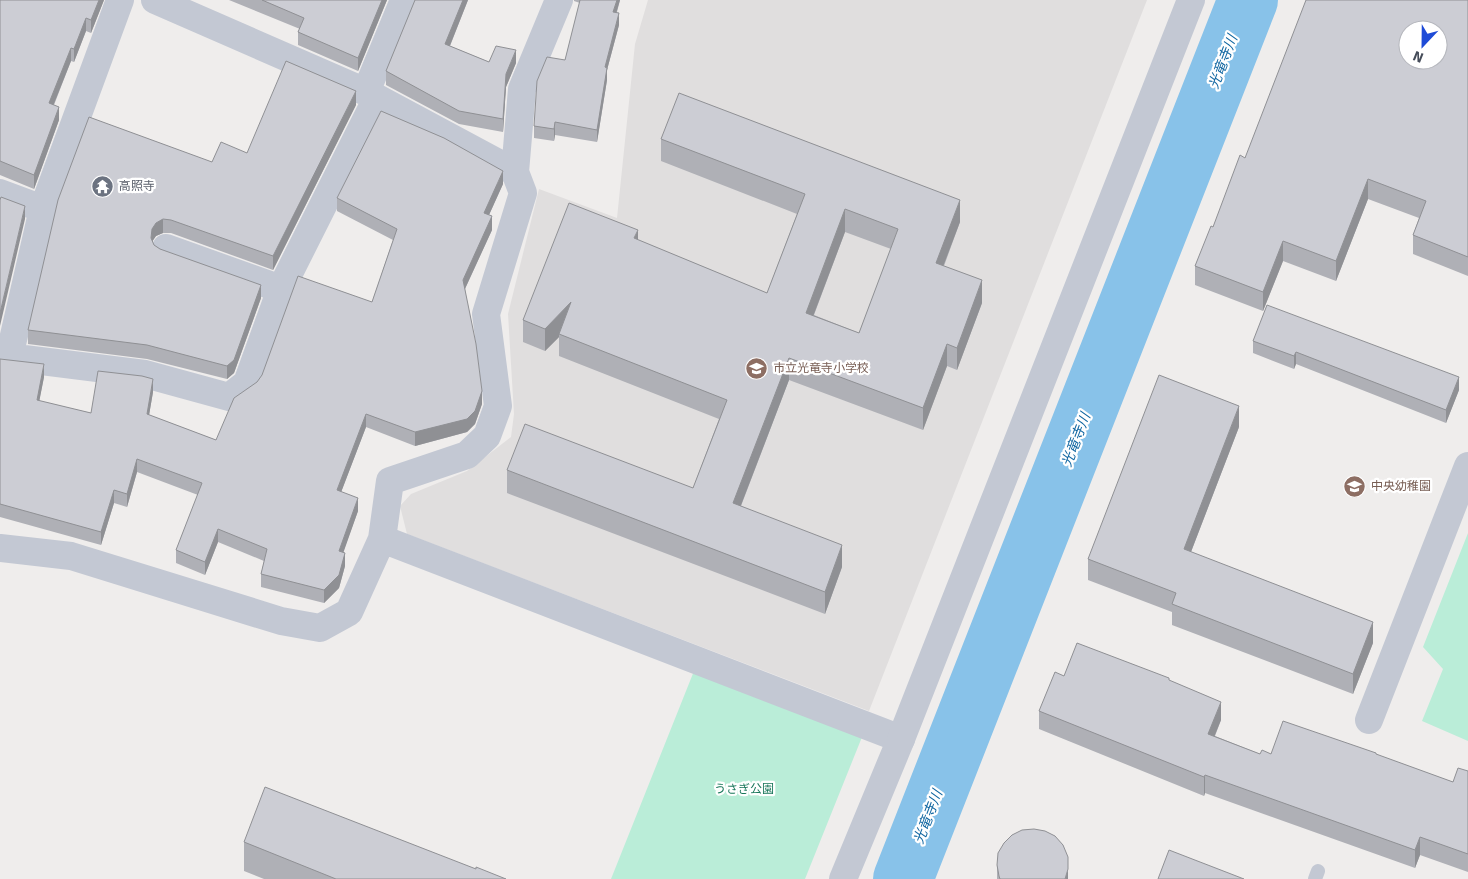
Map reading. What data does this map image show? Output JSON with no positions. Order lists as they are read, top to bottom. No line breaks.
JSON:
{"water":["光竜寺川"],"parks":["うさぎ公園"],"places":{"temple":["高照寺"],"school or university":["市立光竜寺小学校","中央幼稚園"]},"north":"bottom"}
